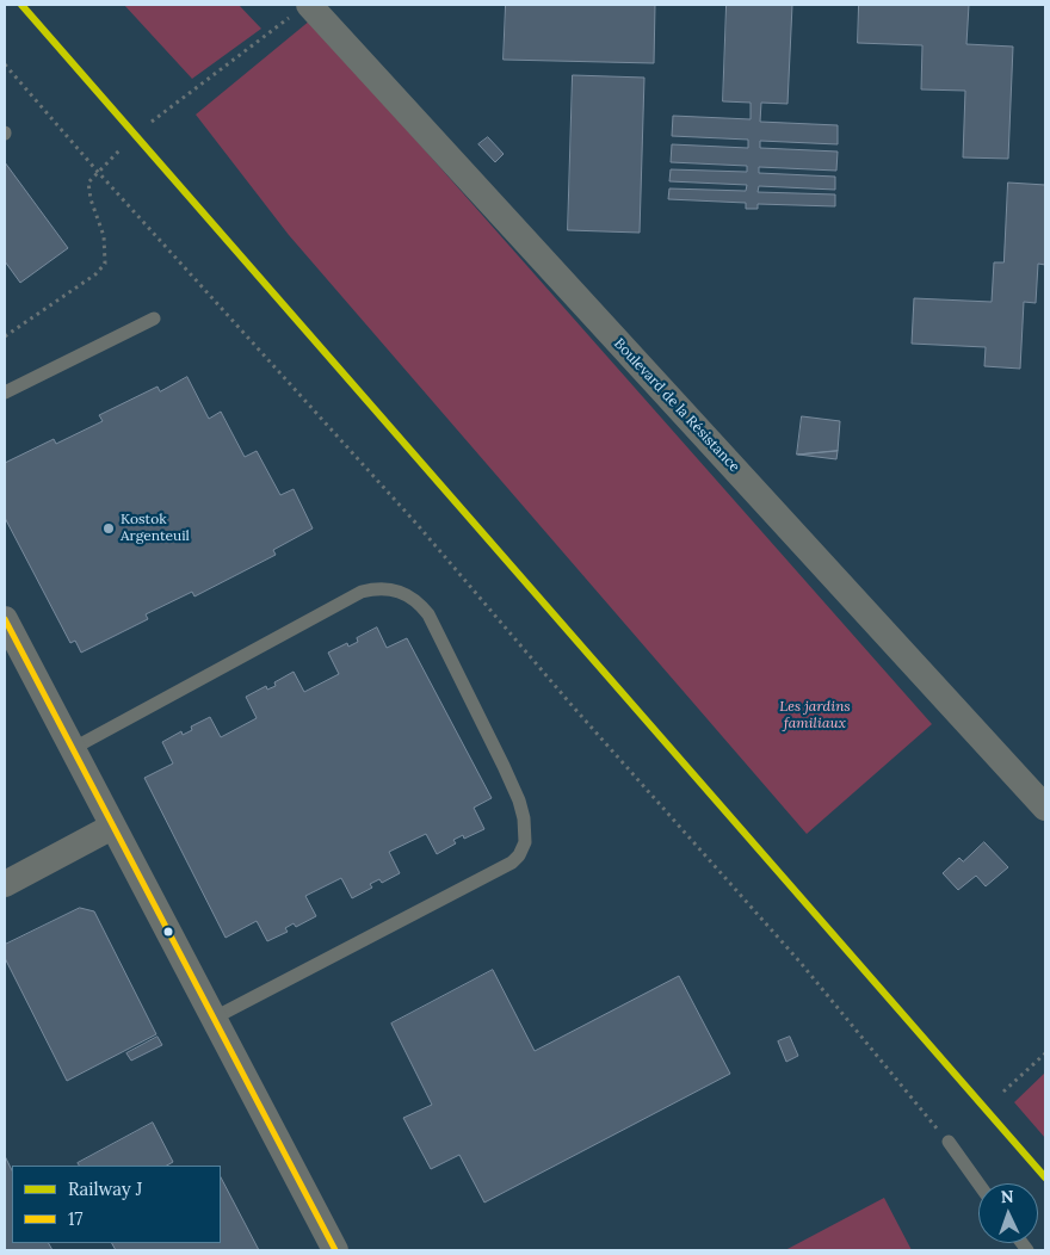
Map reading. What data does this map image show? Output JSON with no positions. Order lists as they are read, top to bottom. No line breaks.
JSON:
{"streets":{"street":["Boulevard de la Résistance"]},"parks":["Les jardins familiaux"],"places":["Kostok Argenteuil"],"lines":["rail line J","transit line 17"],"legend":["Railway J","17"],"north":"top"}
